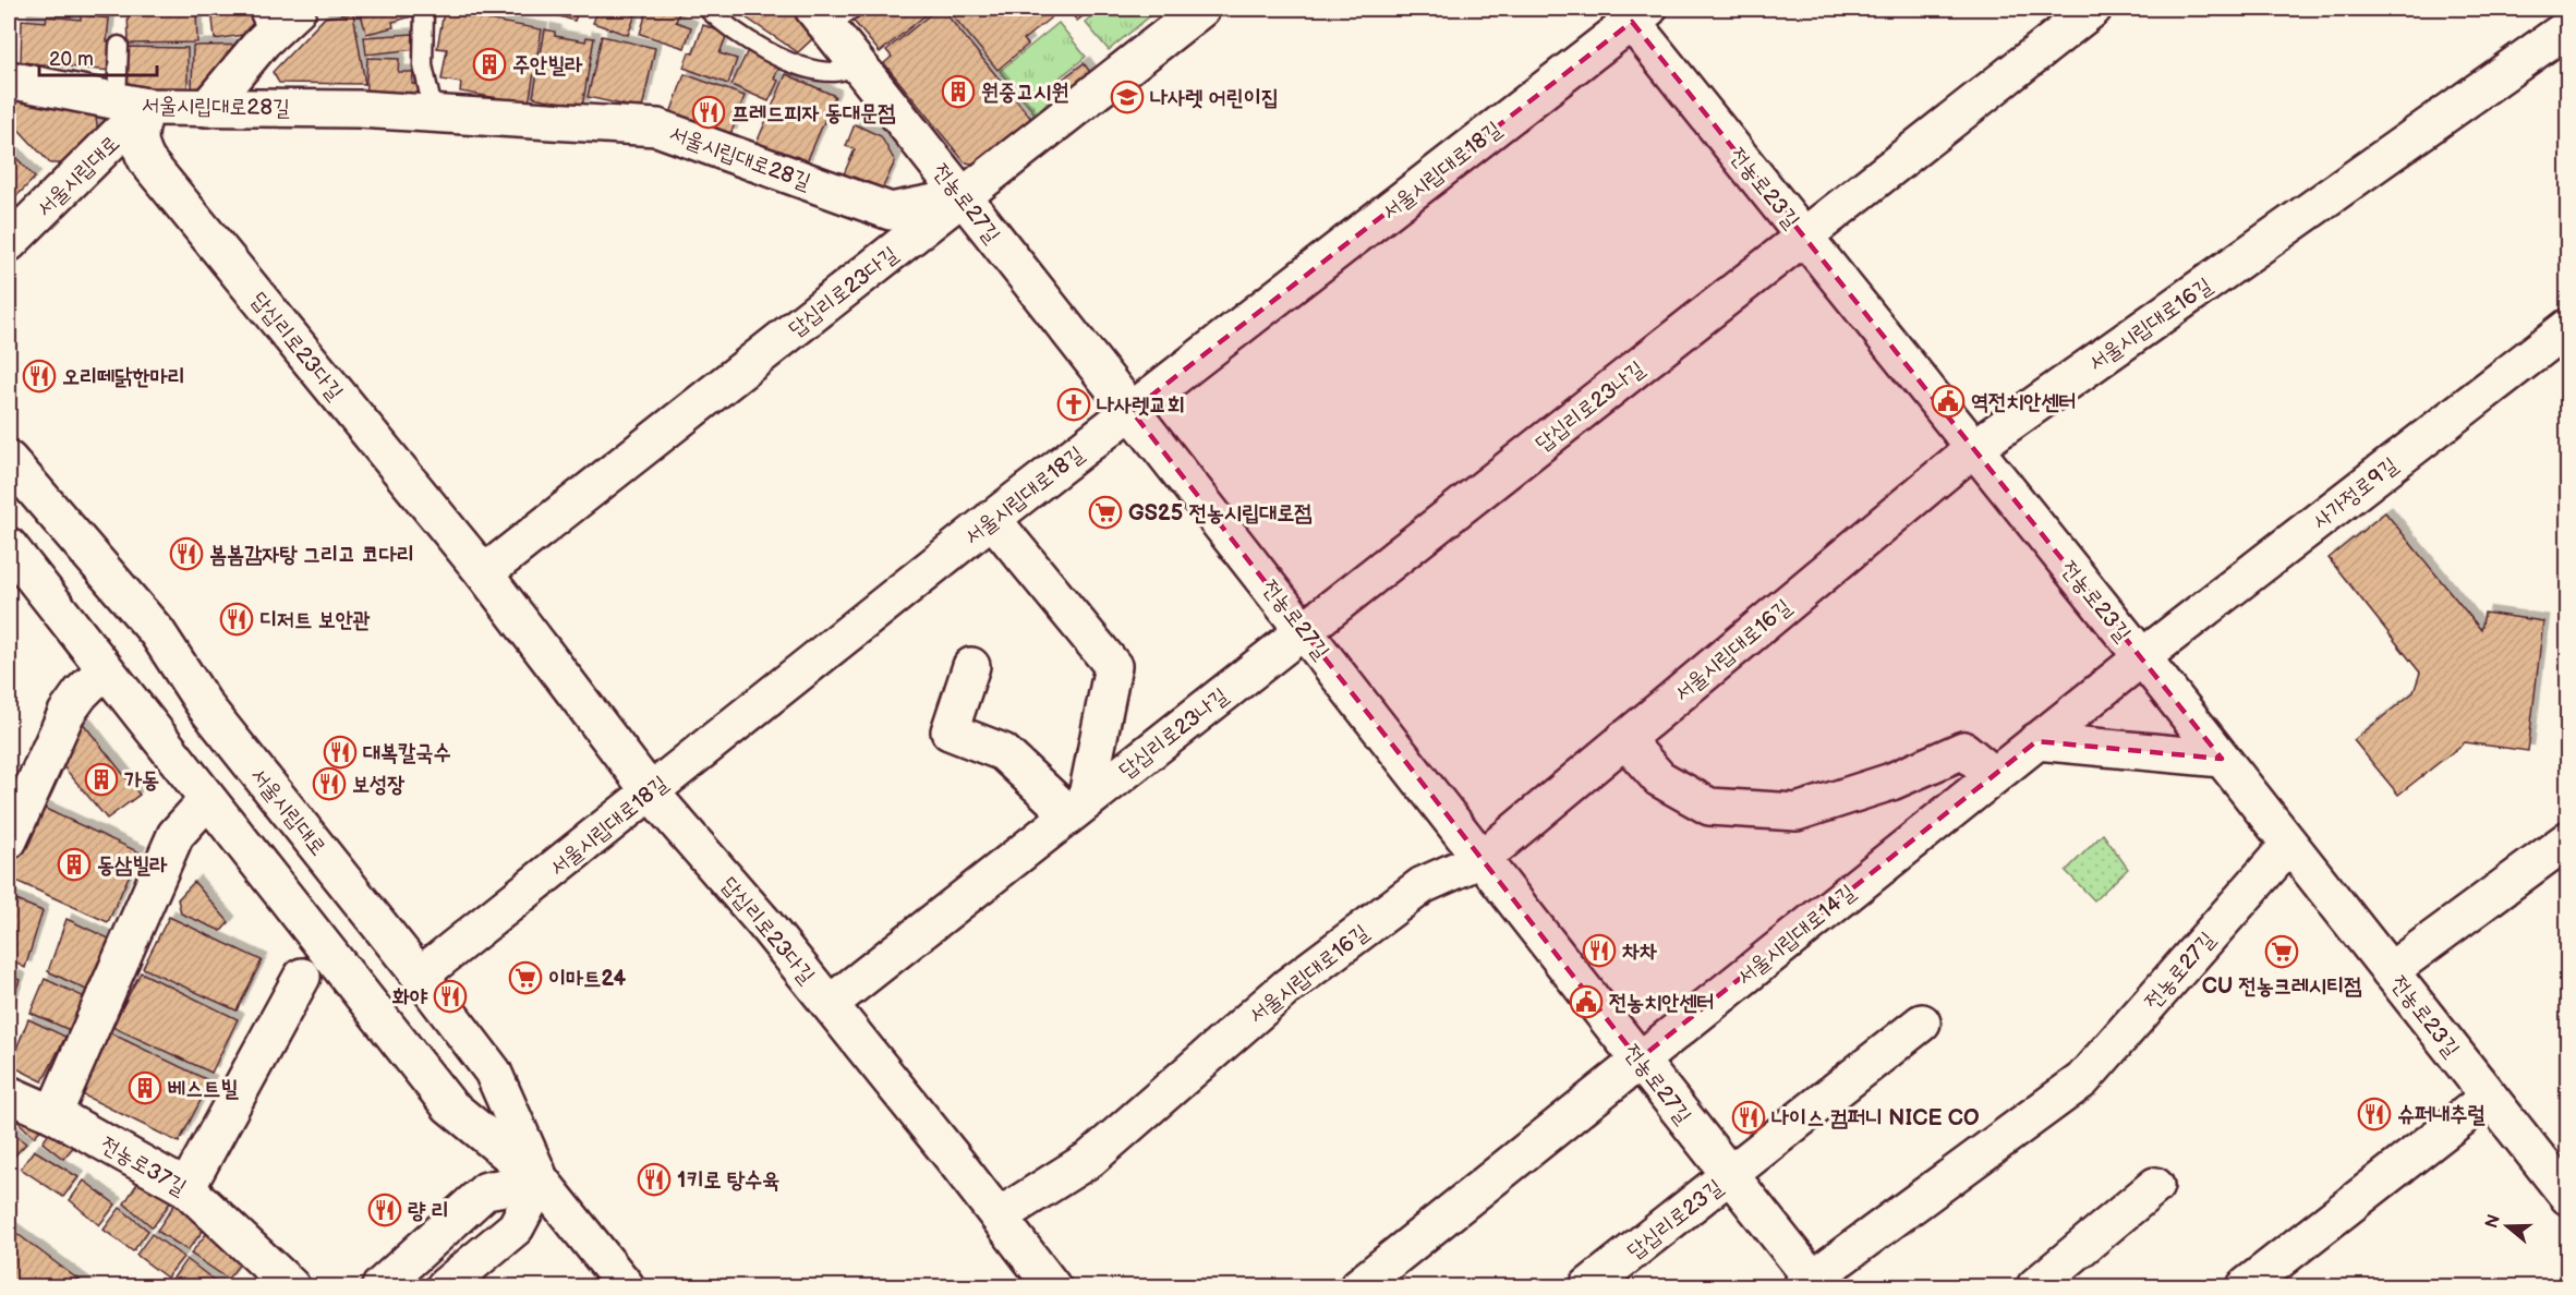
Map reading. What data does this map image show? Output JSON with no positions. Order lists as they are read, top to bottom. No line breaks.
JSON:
{"streets":{"street":["서울시립대로28길","서울시립대로18길","서울시립대로","전농로23길","전농로27길","답십리로23다길","서울시립대로16길","답십리로23나길","사가정로9길","서울시립대로14길","전농로37길","답십리로23길"]},"crossings":[["서울시립대로28길","서울시립대로"],["서울시립대로28길","전농로27길"],["서울시립대로28길","답십리로23다길"],["서울시립대로18길","서울시립대로"],["서울시립대로18길","전농로23길"],["서울시립대로18길","전농로27길"],["서울시립대로18길","답십리로23다길"],["서울시립대로18길","답십리로23나길"],["서울시립대로","답십리로23다길"],["전농로23길","전농로27길"],["전농로23길","서울시립대로16길"],["전농로23길","답십리로23나길"],["전농로23길","사가정로9길"],["전농로23길","서울시립대로14길"],["전농로27길","답십리로23다길"],["전농로27길","서울시립대로16길"],["전농로27길","답십리로23나길"],["전농로27길","서울시립대로14길"],["전농로27길","답십리로23길"],["답십리로23다길","서울시립대로16길"],["답십리로23다길","답십리로23나길"],["사가정로9길","서울시립대로14길"]],"places":{"building":["주안빌라","원중고시원","가동","동삼빌라","베스트빌"],"school or university":["나사렛 어린이집"],"restaurant":["프레드피자 동대문점","오리떼닭한마리","봄봄감자탕 그리고 코다리","디저트 보안관","대복칼국수","보성장","차차","화야","슈퍼내추럴","나이스 컴퍼니 NICE CO","1키로 탕수육","량 리"],"public building":["역전치안센터","전농치안센터"],"church":["나사렛교회"],"supermarket":["GS25 전농시립대로점","CU 전농크레시티점","이마트24"]},"scale_bar":"20 m","north":"left"}
